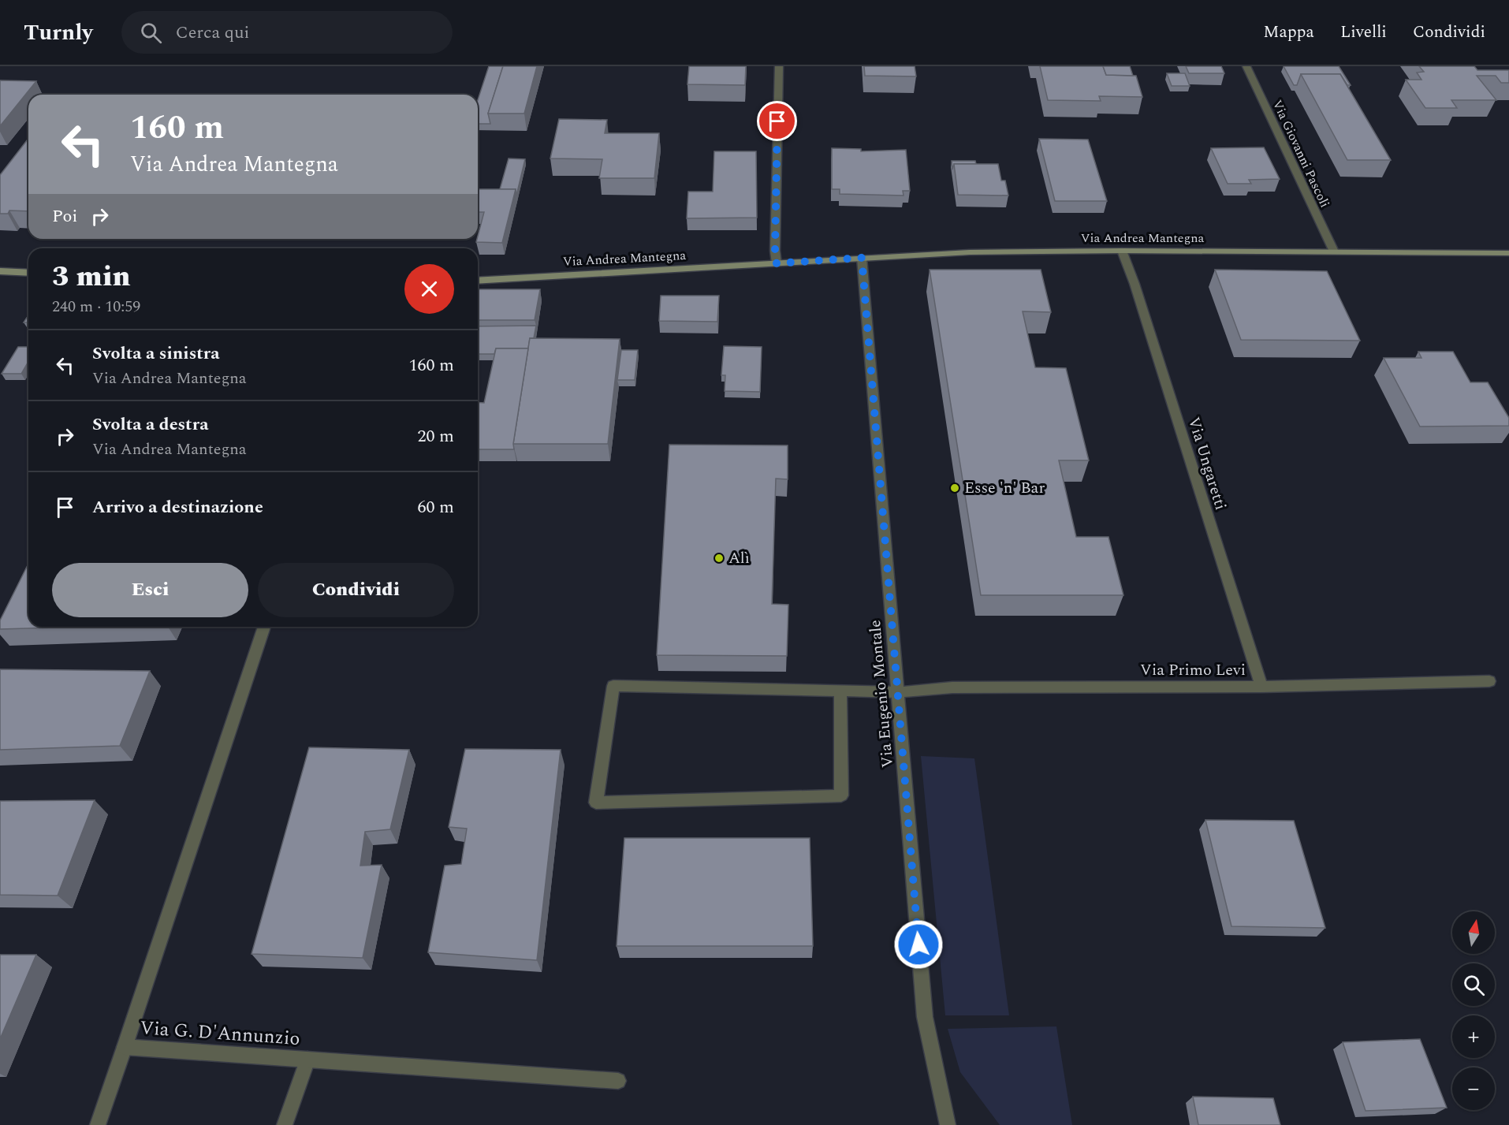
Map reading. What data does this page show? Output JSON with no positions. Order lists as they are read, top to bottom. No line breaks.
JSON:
{"streets":{"main road":["Via Andrea Mantegna"],"street":["Via Giovanni Pascoli","Via Ungaretti","Via Primo Levi","Via Eugenio Montale","Via G. D'Annunzio"]},"crossings":[["Via Giovanni Pascoli","Via Andrea Mantegna"],["Via Andrea Mantegna","Via Ungaretti"],["Via Andrea Mantegna","Via Eugenio Montale"],["Via Ungaretti","Via Primo Levi"],["Via Primo Levi","Via Eugenio Montale"]],"places":["Esse 'n' Bar","Alì"],"north":"top","page":{"header":"Turnly","search":"Cerca qui","nav":["Mappa","Livelli","Condividi"],"turn":["160 m","Via Andrea Mantegna"],"then":"Poi","heading":["3 min","240 m · 10:59"],"list":[{"name":"Svolta a sinistra","note":"Via Andrea Mantegna","value":"160 m"},{"name":"Svolta a destra","note":"Via Andrea Mantegna","value":"20 m"},{"name":"Arrivo a destinazione","value":"60 m"}],"buttons":["Esci","Condividi"],"map_buttons":["+","−"]}}
